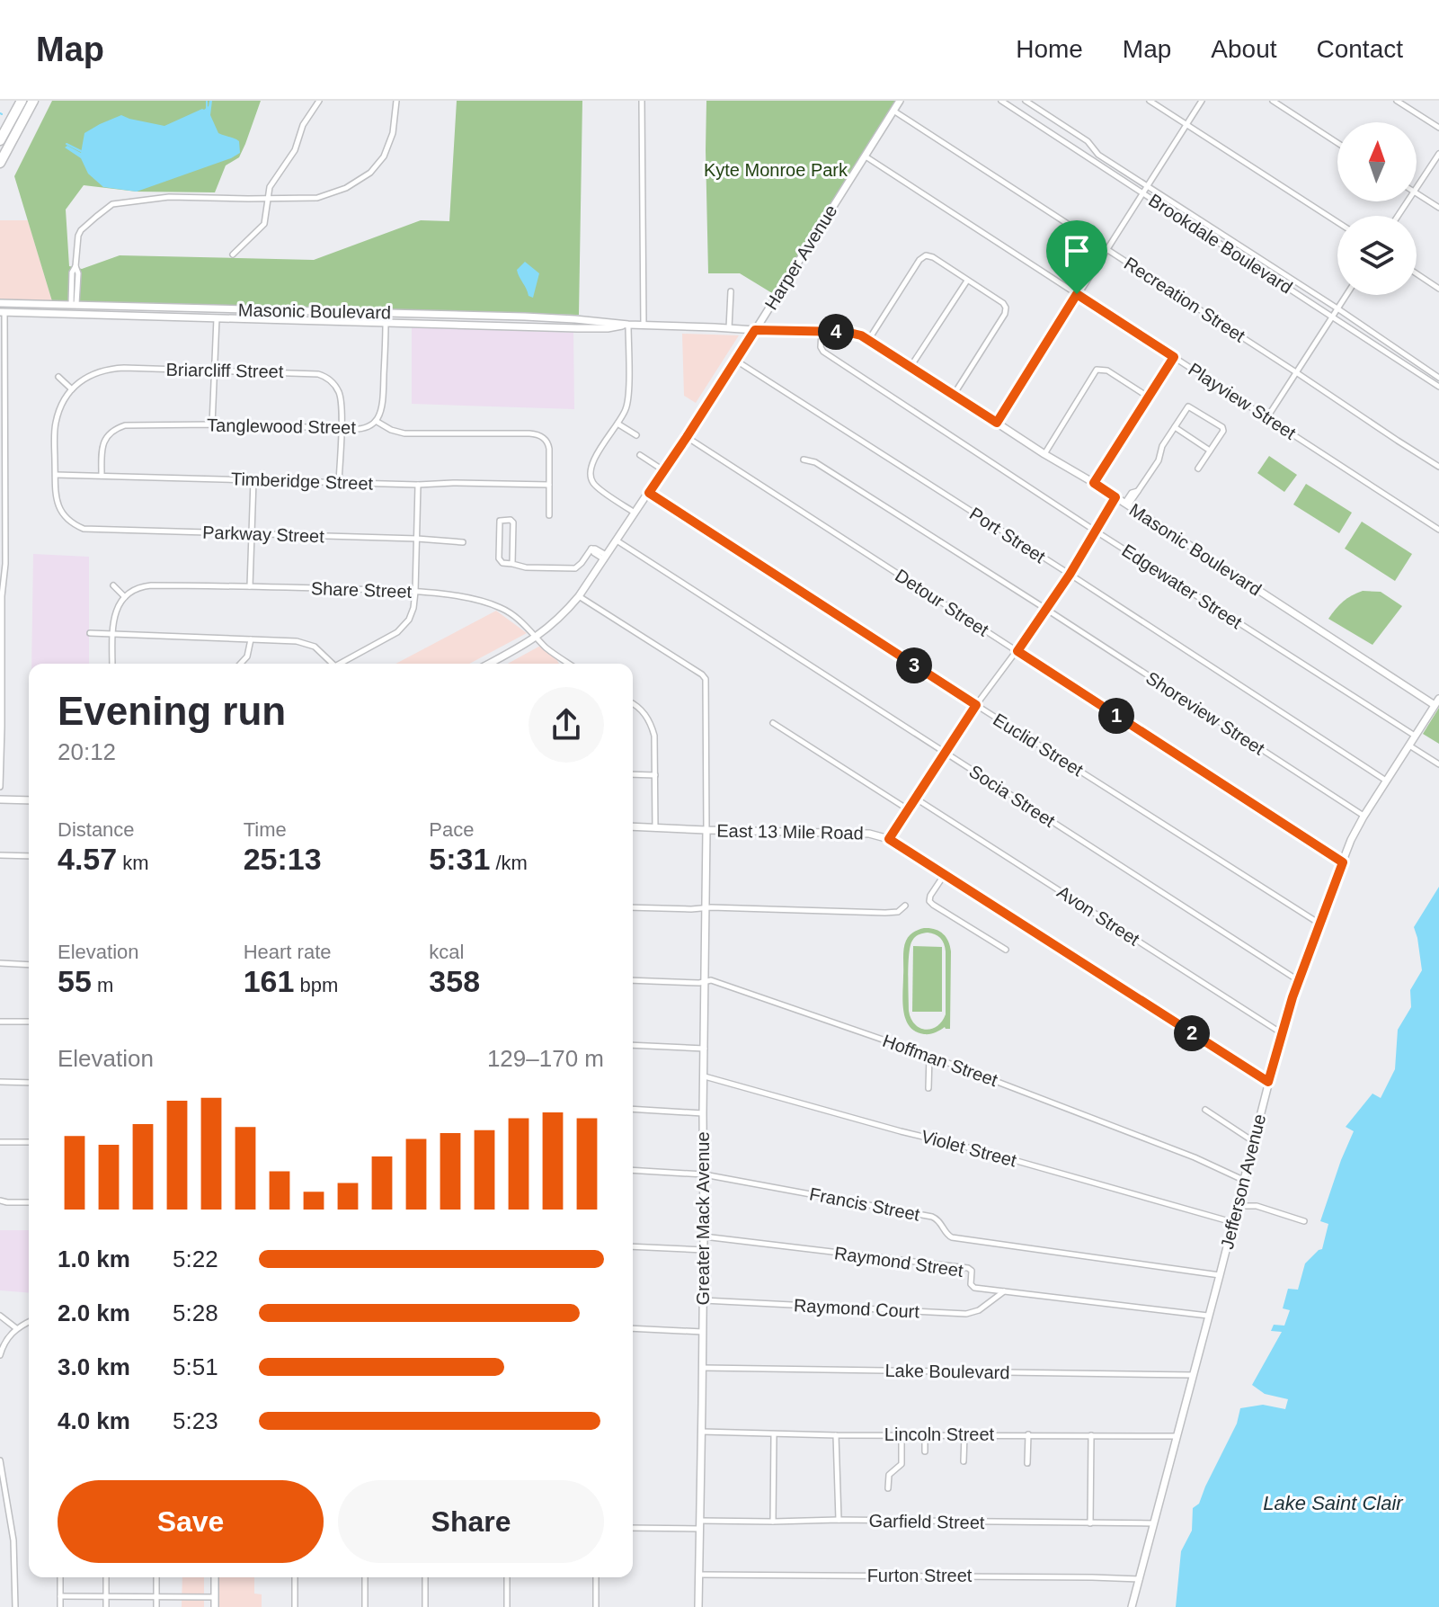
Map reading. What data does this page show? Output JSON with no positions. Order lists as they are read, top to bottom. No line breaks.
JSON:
{"streets":{"main road":["Harper Avenue","Masonic Boulevard","East 13 Mile Road","Jefferson Avenue","Greater Mack Avenue"],"street":["Brookdale Boulevard","Recreation Street","Briarcliff Street","Playview Street","Tanglewood Street","Timberidge Street","Parkway Street","Port Street","Edgewater Street","Share Street","Detour Street","Shoreview Street","Euclid Street","Socia Street","Avon Street","Hoffman Street","Violet Street","Francis Street","Raymond Street","Raymond Court","Lake Boulevard","Lincoln Street","Garfield Street","Furton Street"]},"crossings":[["Harper Avenue","Recreation Street"],["Harper Avenue","Masonic Boulevard"],["Harper Avenue","Playview Street"],["Harper Avenue","Port Street"],["Harper Avenue","Share Street"],["Harper Avenue","Detour Street"],["Harper Avenue","Euclid Street"],["Harper Avenue","Socia Street"],["Masonic Boulevard","Edgewater Street"],["Masonic Boulevard","Jefferson Avenue"],["Briarcliff Street","Tanglewood Street"],["Briarcliff Street","Timberidge Street"],["Tanglewood Street","Timberidge Street"],["Timberidge Street","Parkway Street"],["Port Street","Jefferson Avenue"],["Edgewater Street","Jefferson Avenue"],["Detour Street","Jefferson Avenue"],["Shoreview Street","Jefferson Avenue"],["Euclid Street","Jefferson Avenue"],["Socia Street","Jefferson Avenue"],["East 13 Mile Road","Jefferson Avenue"],["East 13 Mile Road","Greater Mack Avenue"],["Avon Street","Jefferson Avenue"],["Hoffman Street","Jefferson Avenue"],["Hoffman Street","Greater Mack Avenue"],["Violet Street","Jefferson Avenue"],["Violet Street","Greater Mack Avenue"],["Jefferson Avenue","Francis Street"],["Jefferson Avenue","Raymond Street"],["Jefferson Avenue","Lake Boulevard"],["Jefferson Avenue","Lincoln Street"],["Jefferson Avenue","Garfield Street"],["Jefferson Avenue","Furton Street"],["Francis Street","Greater Mack Avenue"],["Greater Mack Avenue","Raymond Street"],["Greater Mack Avenue","Raymond Court"],["Greater Mack Avenue","Lake Boulevard"],["Greater Mack Avenue","Lincoln Street"],["Greater Mack Avenue","Garfield Street"],["Greater Mack Avenue","Furton Street"],["Raymond Street","Raymond Court"]],"water":["Lake Saint Clair"],"parks":["Kyte Monroe Park"],"north":"top","page":{"header":"Map","nav":["Home","Map","About","Contact"],"pins":["4","3","1","2"],"heading":["Evening run","20:12"],"stats":[["Distance","4.57 km"],["Time","25:13"],["Pace","5:31 /km"],["Elevation","55 m"],["Heart rate","161 bpm"],["kcal","358"]],"chart":["Elevation","129–170 m"],"list":[{"name":"1.0 km","note":"5:22"},{"name":"2.0 km","note":"5:28"},{"name":"3.0 km","note":"5:51"},{"name":"4.0 km","note":"5:23"}],"buttons":["Save","Share"]}}
